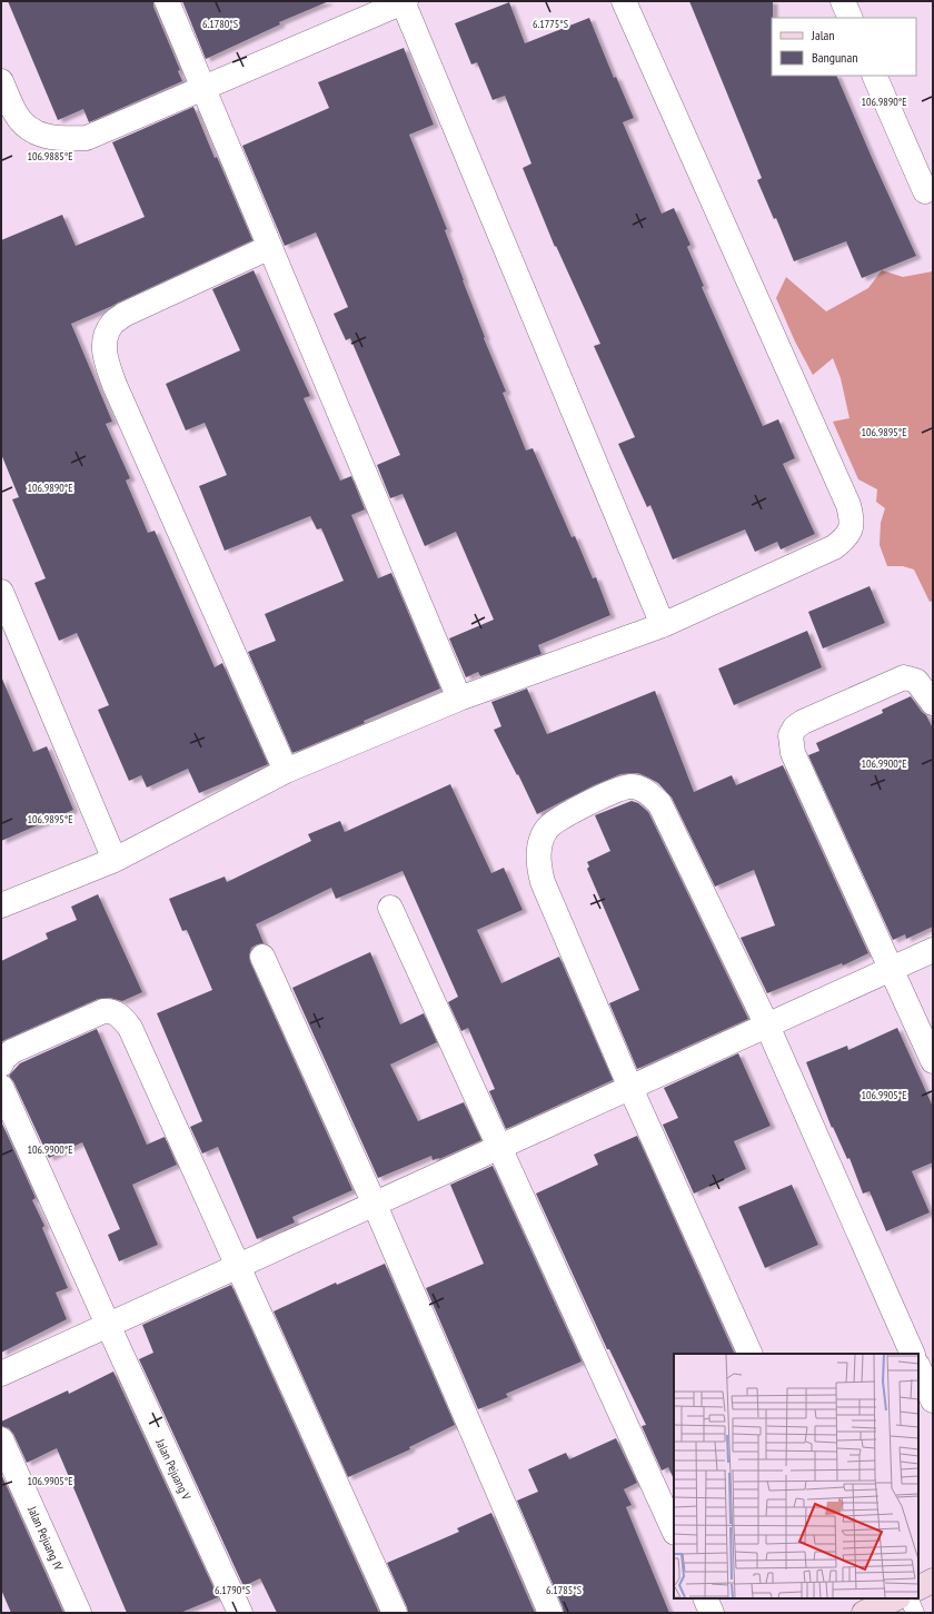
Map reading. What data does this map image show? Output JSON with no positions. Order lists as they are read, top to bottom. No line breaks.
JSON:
{"streets":{"street":["Jalan Pejuang V","Jalan Pejuang IV"]},"legend":["Jalan","Bangunan"],"coordinates":["6.1780°S","6.1775°S","106.9890°E","106.9885°E","106.9895°E","106.9900°E","106.9905°E","6.1790°S","6.1785°S"]}
